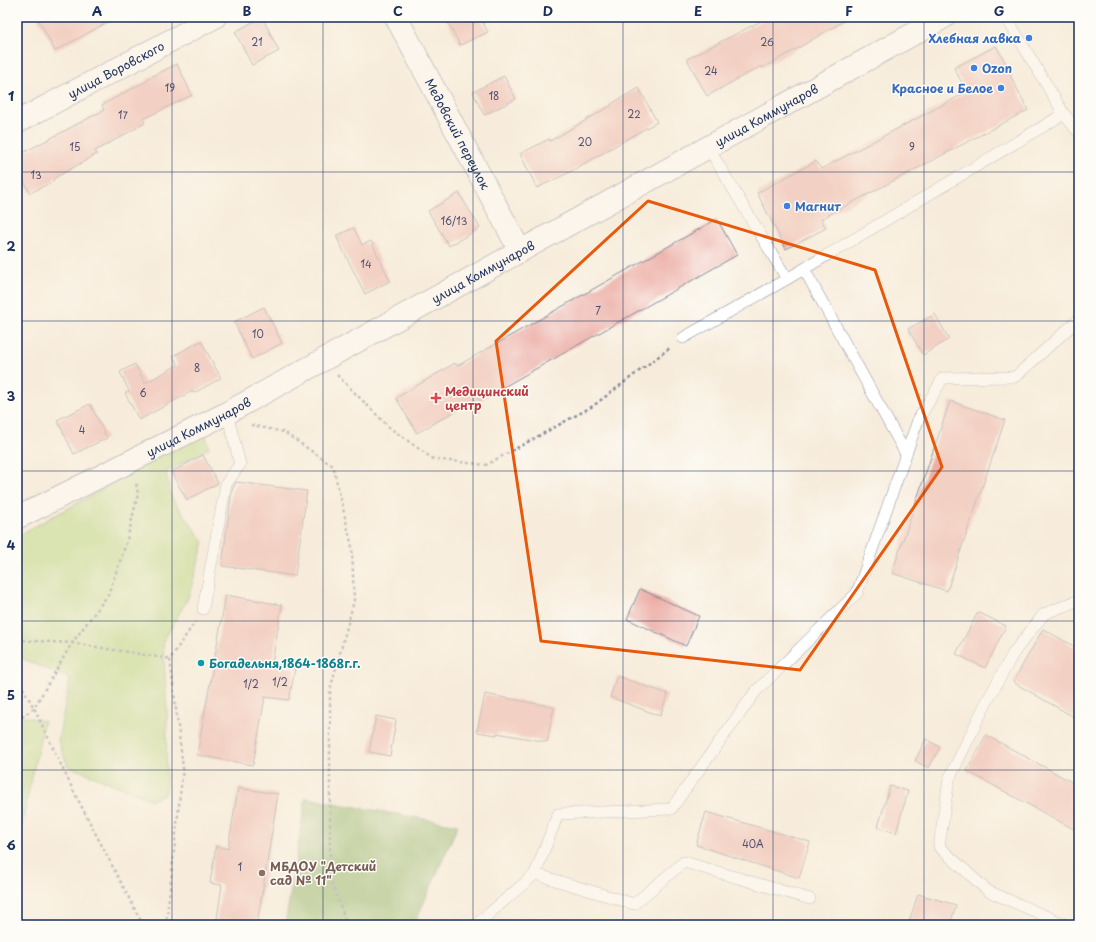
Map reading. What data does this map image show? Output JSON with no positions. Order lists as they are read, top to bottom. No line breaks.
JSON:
{"streets":{"street":["улица Воровского","улица Коммунаров","Медовский переулок"]},"crossings":[["улица Коммунаров","Медовский переулок"]],"places":{"other":["Хлебная лавка","Ozon","Красное и Белое","Магнит","Богадельня,1864-1868г.г.","МБДОУ \"Детский сад № 11\""],"health":["Медицинский центр"]},"house_numbers":["21","26","24","19","18","22","17","20","15","9","13","16/13","14","7","10","8","6","4","1/2","1/2","40А","1"],"grid":{"columns":["A","B","C","D","E","F","G"],"rows":["1","2","3","4","5","6"]}}
